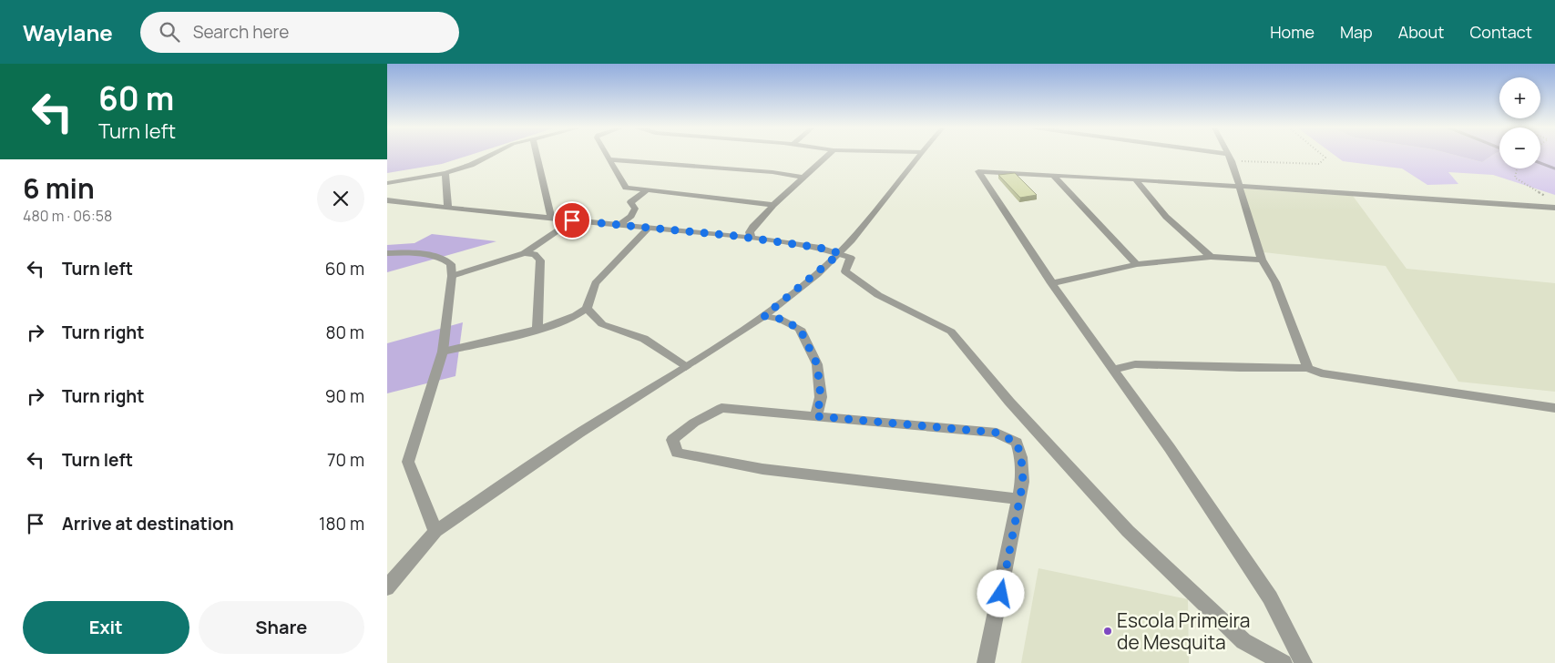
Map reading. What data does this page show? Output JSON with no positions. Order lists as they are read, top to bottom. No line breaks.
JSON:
{"places":["Escola Primeira de Mesquita"],"page":{"header":"Waylane","search":"Search here","nav":["Home","Map","About","Contact"],"turn":["60 m","Turn left"],"map_buttons":["+","−"],"heading":["6 min","480 m · 06:58"],"list":[{"name":"Turn left","value":"60 m"},{"name":"Turn right","value":"80 m"},{"name":"Turn right","value":"90 m"},{"name":"Turn left","value":"70 m"},{"name":"Arrive at destination","value":"180 m"}],"buttons":["Exit","Share"]}}
